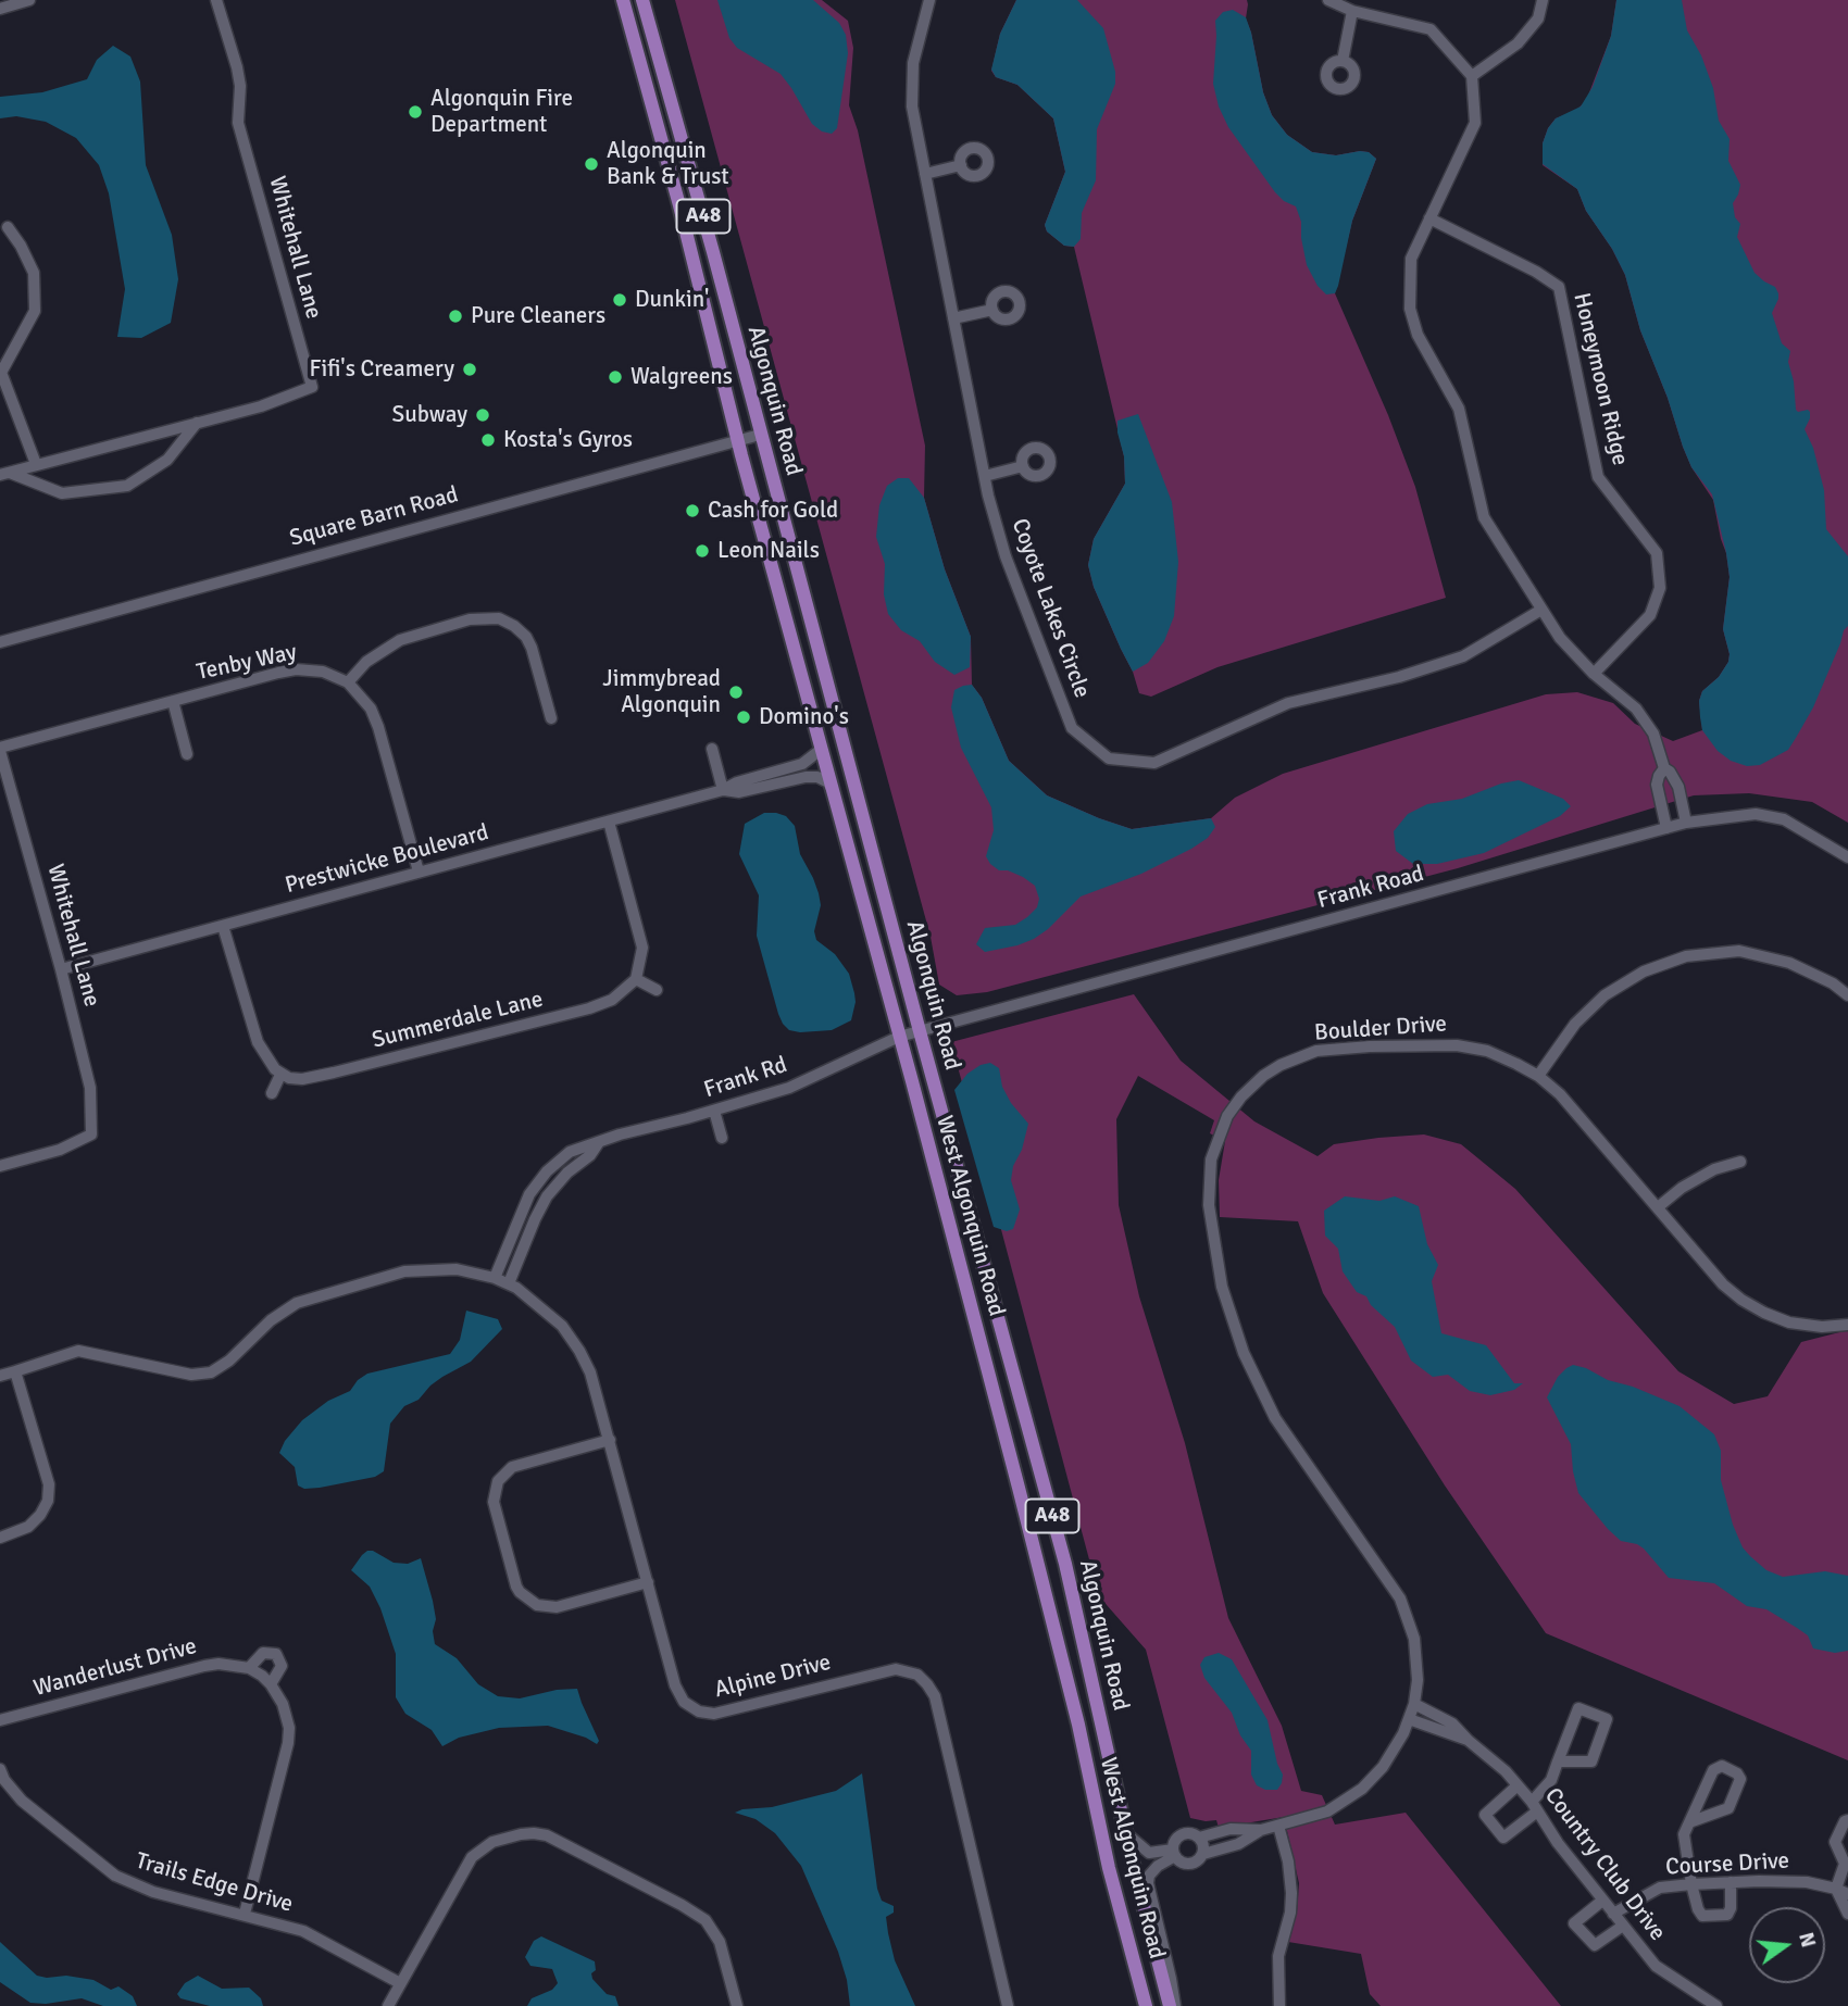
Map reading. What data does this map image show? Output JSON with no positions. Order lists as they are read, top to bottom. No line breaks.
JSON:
{"streets":{"main road":["A48","Algonquin Road","West Algonquin Road"],"street":["Whitehall Lane","Honeymoon Ridge","Square Barn Road","Coyote Lakes Circle","Tenby Way","Prestwicke Boulevard","Frank Road","Summerdale Lane","Boulder Drive","Frank Rd","Wanderlust Drive","Alpine Drive","Country Club Drive","Course Drive","Trails Edge Drive"]},"crossings":[["Whitehall Lane","Tenby Way"],["Whitehall Lane","Prestwicke Boulevard"],["Algonquin Road","Square Barn Road"],["Algonquin Road","Frank Road"],["Algonquin Road","Boulder Drive"],["Algonquin Road","West Algonquin Road"],["Square Barn Road","West Algonquin Road"],["Prestwicke Boulevard","West Algonquin Road"],["Frank Road","Frank Rd"],["Frank Road","West Algonquin Road"],["Boulder Drive","Country Club Drive"],["Frank Rd","West Algonquin Road"],["Frank Rd","Alpine Drive"],["Country Club Drive","Course Drive"]],"places":["Algonquin Fire Department","Algonquin Bank & Trust","Dunkin'","Pure Cleaners","Fifi's Creamery","Walgreens","Subway","Kosta's Gyros","Cash for Gold","Leon Nails","Jimmybread Algonquin","Domino's"],"north":"right"}
